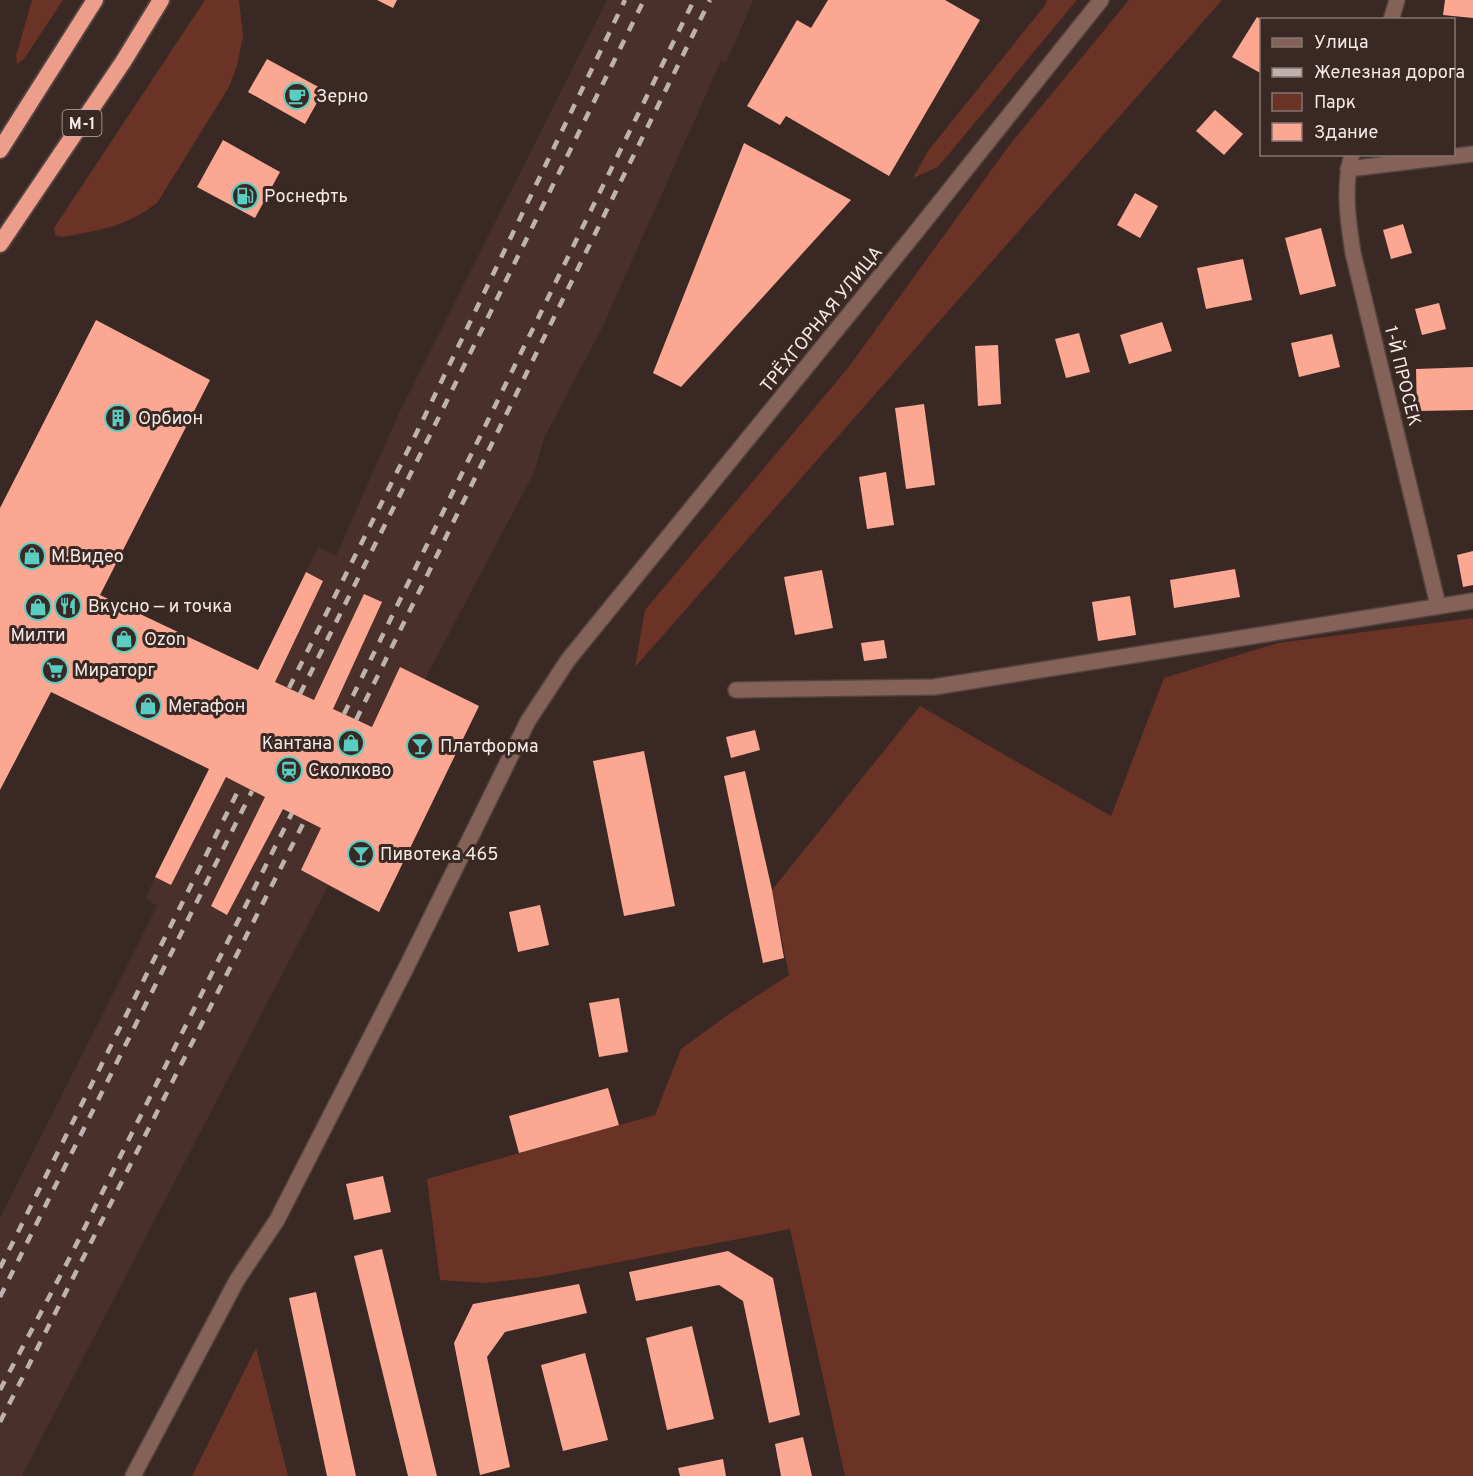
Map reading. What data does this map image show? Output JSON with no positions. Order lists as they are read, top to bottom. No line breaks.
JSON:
{"streets":{"highway":["М-1"],"street":["ТРЁХГОРНАЯ УЛИЦА","1-Й ПРОСЕК"]},"places":{"cafe":["Зерно"],"fuel station":["Роснефть"],"building":["Орбион"],"shop":["М.Видео","Милти","Ozon","Мегафон","Кантана"],"restaurant":["Вкусно — и точка"],"supermarket":["Мираторг"],"bar":["Платформа","Пивотека 465"],"station":["Сколково"]},"legend":["Улица","Железная дорога","Парк","Здание"]}
